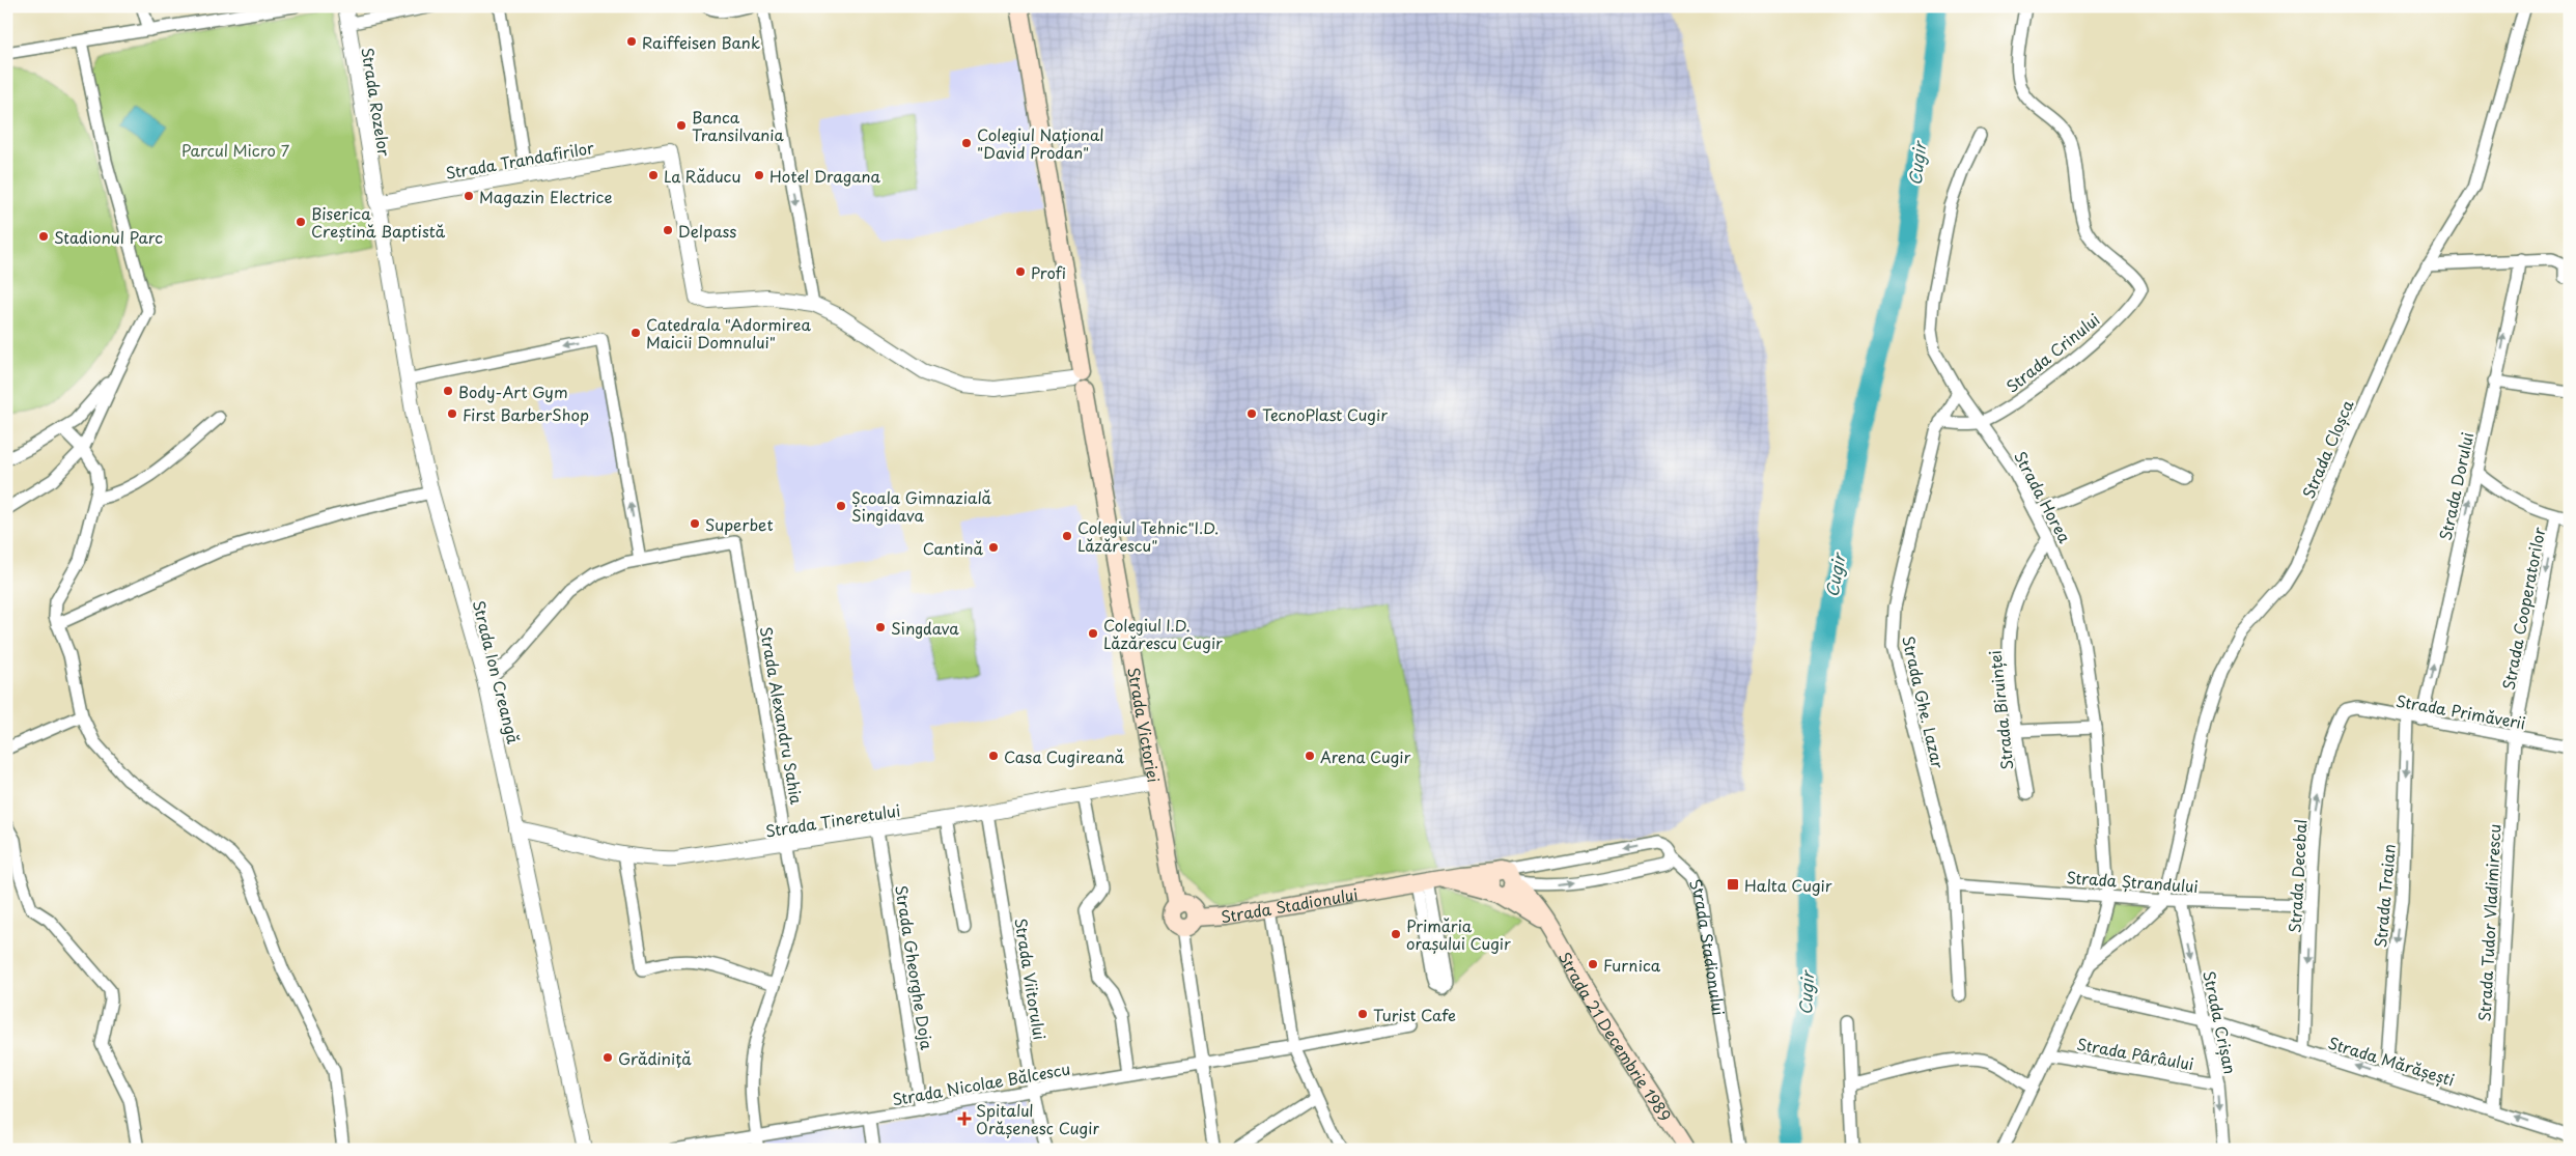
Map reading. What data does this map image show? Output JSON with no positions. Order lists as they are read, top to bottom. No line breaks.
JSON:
{"streets":{"main road":["Strada Victoriei","Strada Stadionului","Strada 21 Decembrie 1989"],"street":["Strada Rozelor","Strada Trandafirilor","Strada Crinului","Strada Cloșca","Strada Dorului","Strada Horea","Strada Cooperatorilor","Strada Ion Creangă","Strada Ghe. Lazar","Strada Biruinței","Strada Primăverii","Strada Alexandru Sahia","Strada Tineretului","Strada Decebal","Strada Ștrandului","Strada Traian","Strada Tudor Vladimirescu","Strada Gheorghe Doja","Strada Viitorului","Strada Crișan","Strada Pârâului","Strada Mărășești","Strada Nicolae Bălcescu"]},"crossings":[["Strada Rozelor","Strada Trandafirilor"],["Strada Rozelor","Strada Ion Creangă"],["Strada Trandafirilor","Strada Ion Creangă"],["Strada Crinului","Strada Horea"],["Strada Crinului","Strada Ghe. Lazar"],["Strada Cloșca","Strada Ștrandului"],["Strada Dorului","Strada Primăverii"],["Strada Horea","Strada Ghe. Lazar"],["Strada Horea","Strada Biruinței"],["Strada Horea","Strada Ștrandului"],["Strada Horea","Strada Pârâului"],["Strada Horea","Strada Mărășești"],["Strada Cooperatorilor","Strada Primăverii"],["Strada Cooperatorilor","Strada Tudor Vladimirescu"],["Strada Ion Creangă","Strada Tineretului"],["Strada Ghe. Lazar","Strada Ștrandului"],["Strada Primăverii","Strada Decebal"],["Strada Primăverii","Strada Traian"],["Strada Primăverii","Strada Tudor Vladimirescu"],["Strada Alexandru Sahia","Strada Tineretului"],["Strada Alexandru Sahia","Strada Nicolae Bălcescu"],["Strada Victoriei","Strada Tineretului"],["Strada Victoriei","Strada Stadionului"],["Strada Tineretului","Strada Gheorghe Doja"],["Strada Tineretului","Strada Viitorului"],["Strada Decebal","Strada Ștrandului"],["Strada Decebal","Strada Mărășești"],["Strada Ștrandului","Strada Crișan"],["Strada Traian","Strada Mărășești"],["Strada Stadionului","Strada 21 Decembrie 1989"],["Strada Tudor Vladimirescu","Strada Mărășești"],["Strada Gheorghe Doja","Strada Nicolae Bălcescu"],["Strada Viitorului","Strada Nicolae Bălcescu"],["Strada Crișan","Strada Pârâului"],["Strada Crișan","Strada Mărășești"]],"one_way":["Strada Dorului","Strada Cooperatorilor","Strada Traian","Strada Crișan"],"water":["Cugir"],"parks":["Parcul Micro 7"],"places":{"other":["Raiffeisen Bank","Banca Transilvania","Colegiul Național \"David Prodan\"","La Răducu","Hotel Dragana","Magazin Electrice","Biserica Creștină Baptistă","Delpass","Stadionul Parc","Profi","Catedrala \"Adormirea Maicii Domnului\"","Body-Art Gym","First BarberShop","TecnoPlast Cugir","Școala Gimnazială Singidava","Superbet","Colegiul Tehnic\"I.D. Lăzărescu\"","Cantină","Singdava","Colegiul I.D. Lăzărescu Cugir","Casa Cugireană","Arena Cugir","Primăria orașului Cugir","Furnica","Turist Cafe","Grădiniță"],"transit":["Halta Cugir"],"health":["Spitalul Orășenesc Cugir"]}}
